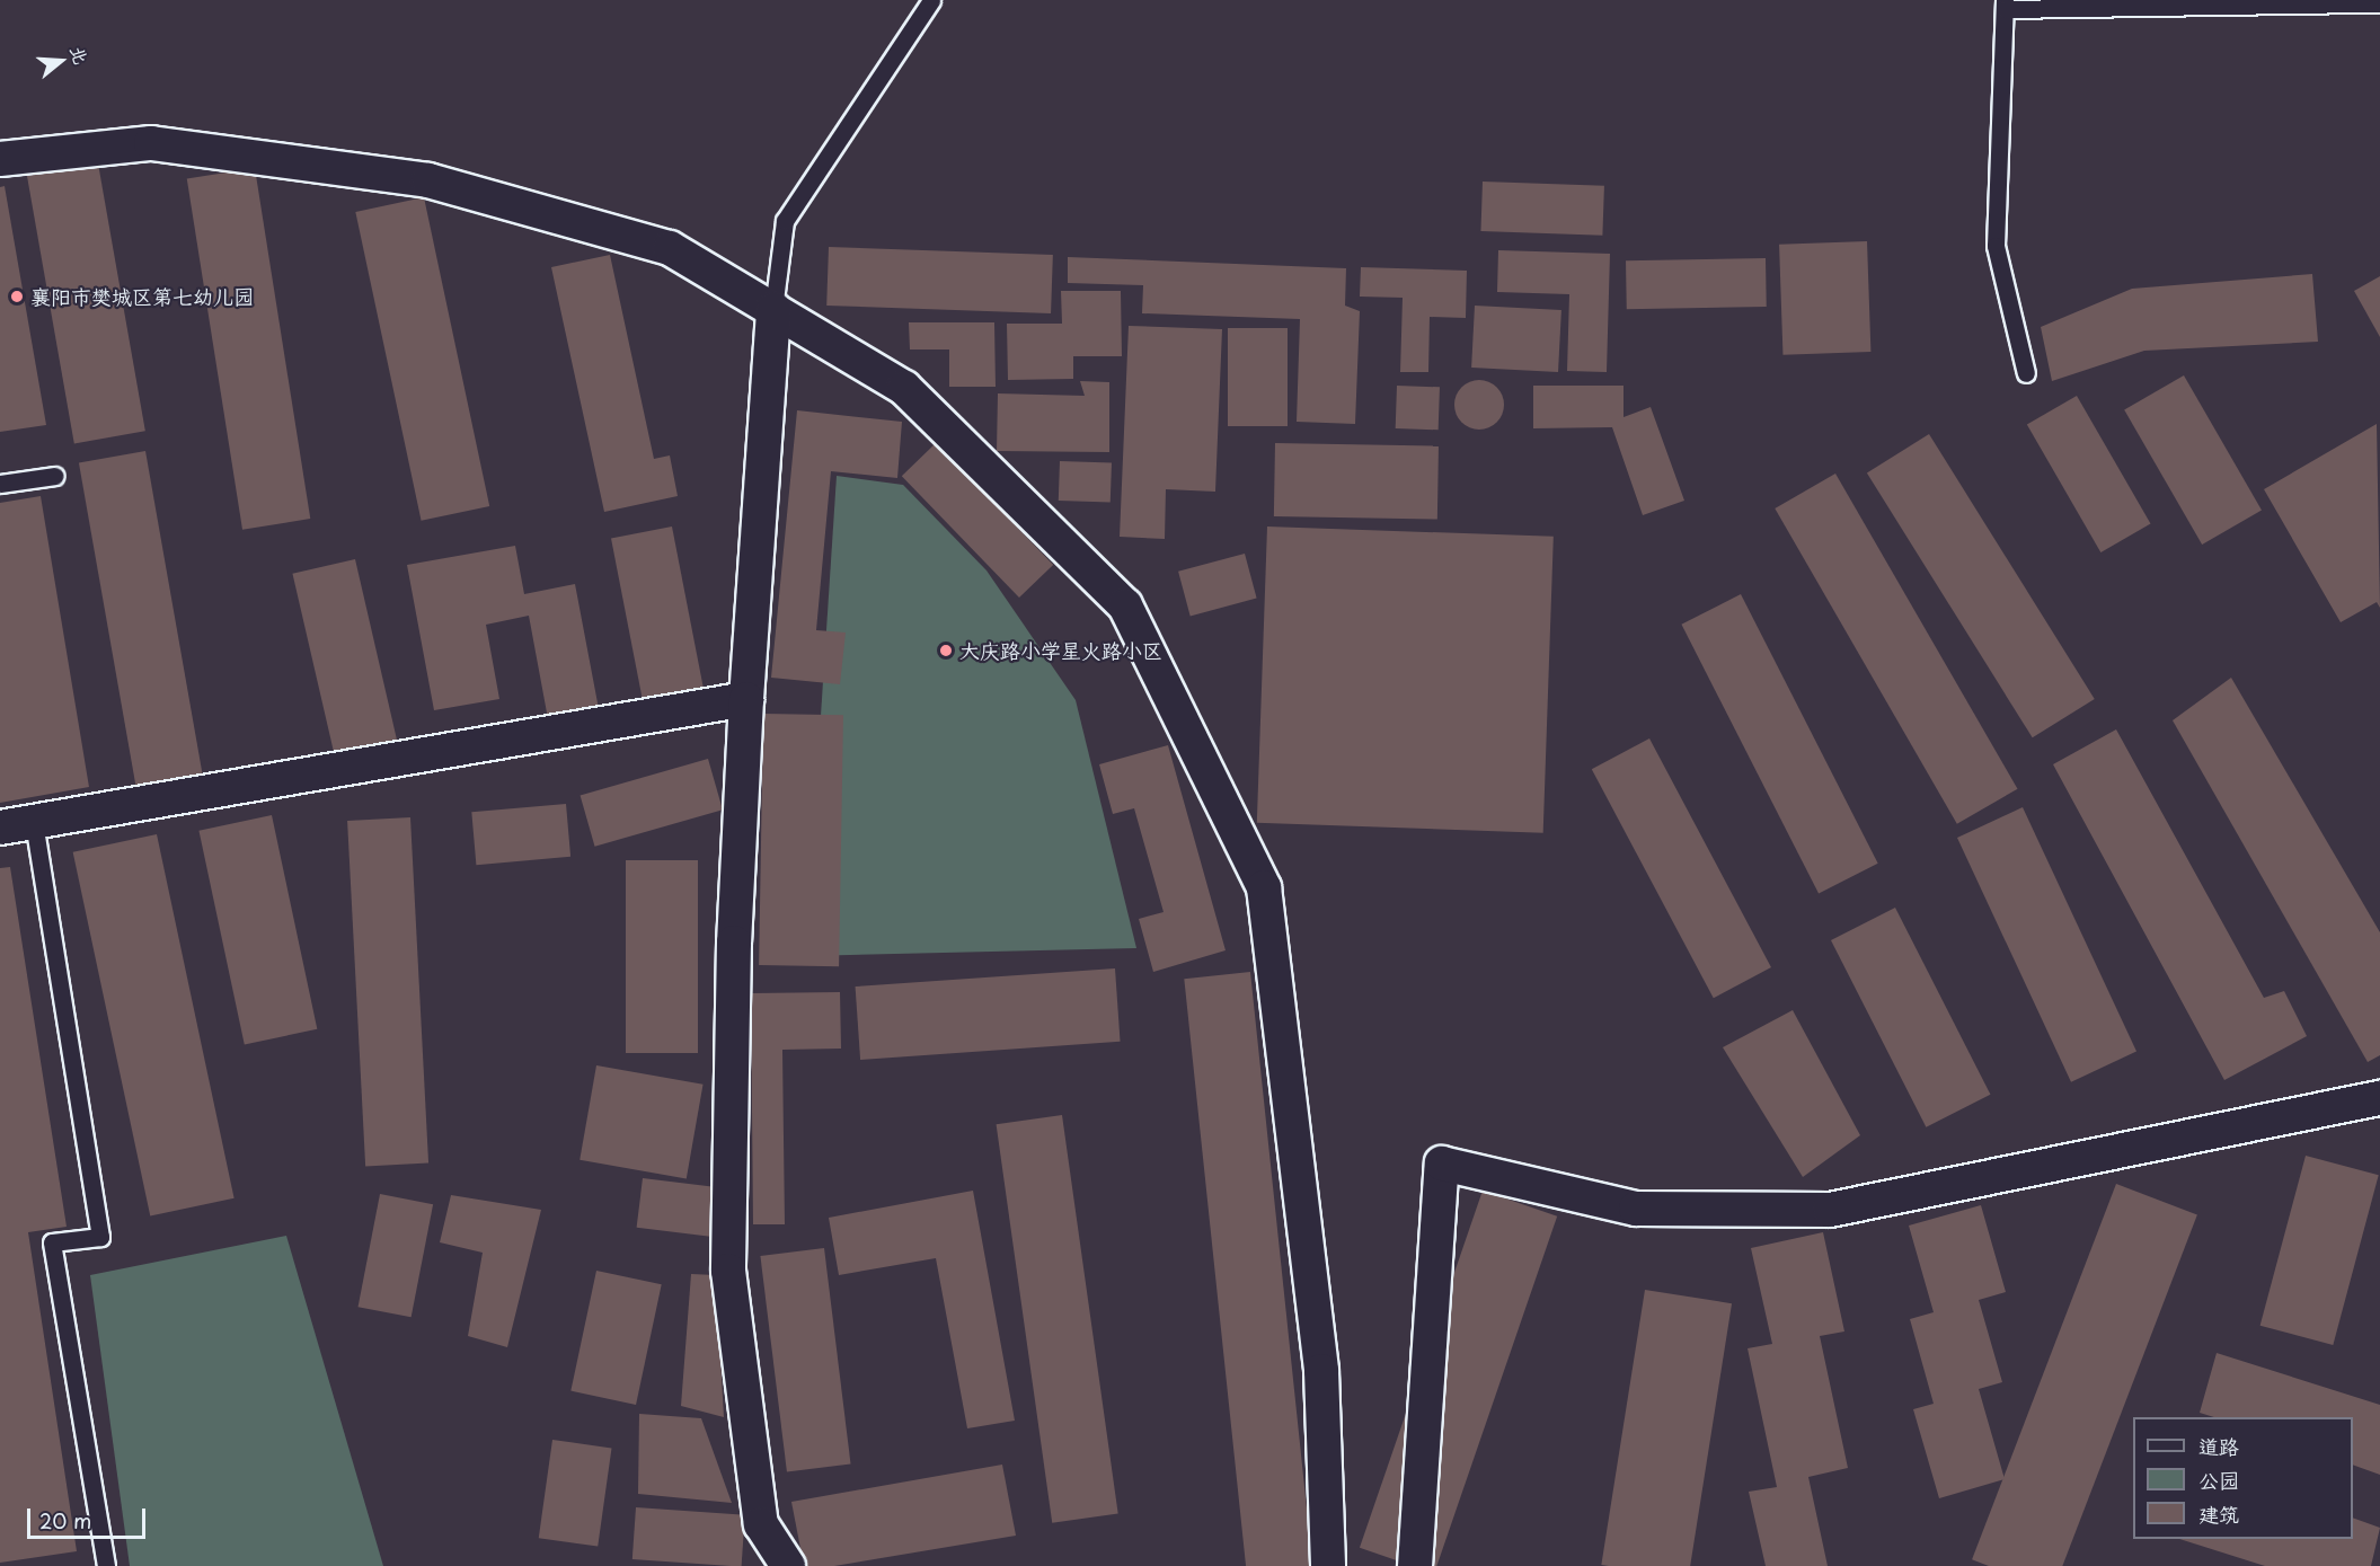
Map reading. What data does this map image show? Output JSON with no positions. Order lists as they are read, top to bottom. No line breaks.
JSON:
{"places":["襄阳市樊城区第七幼儿园","大庆路小学星火路小区"],"legend":["道路","公园","建筑"],"scale_bar":"20 m","north":"right"}
